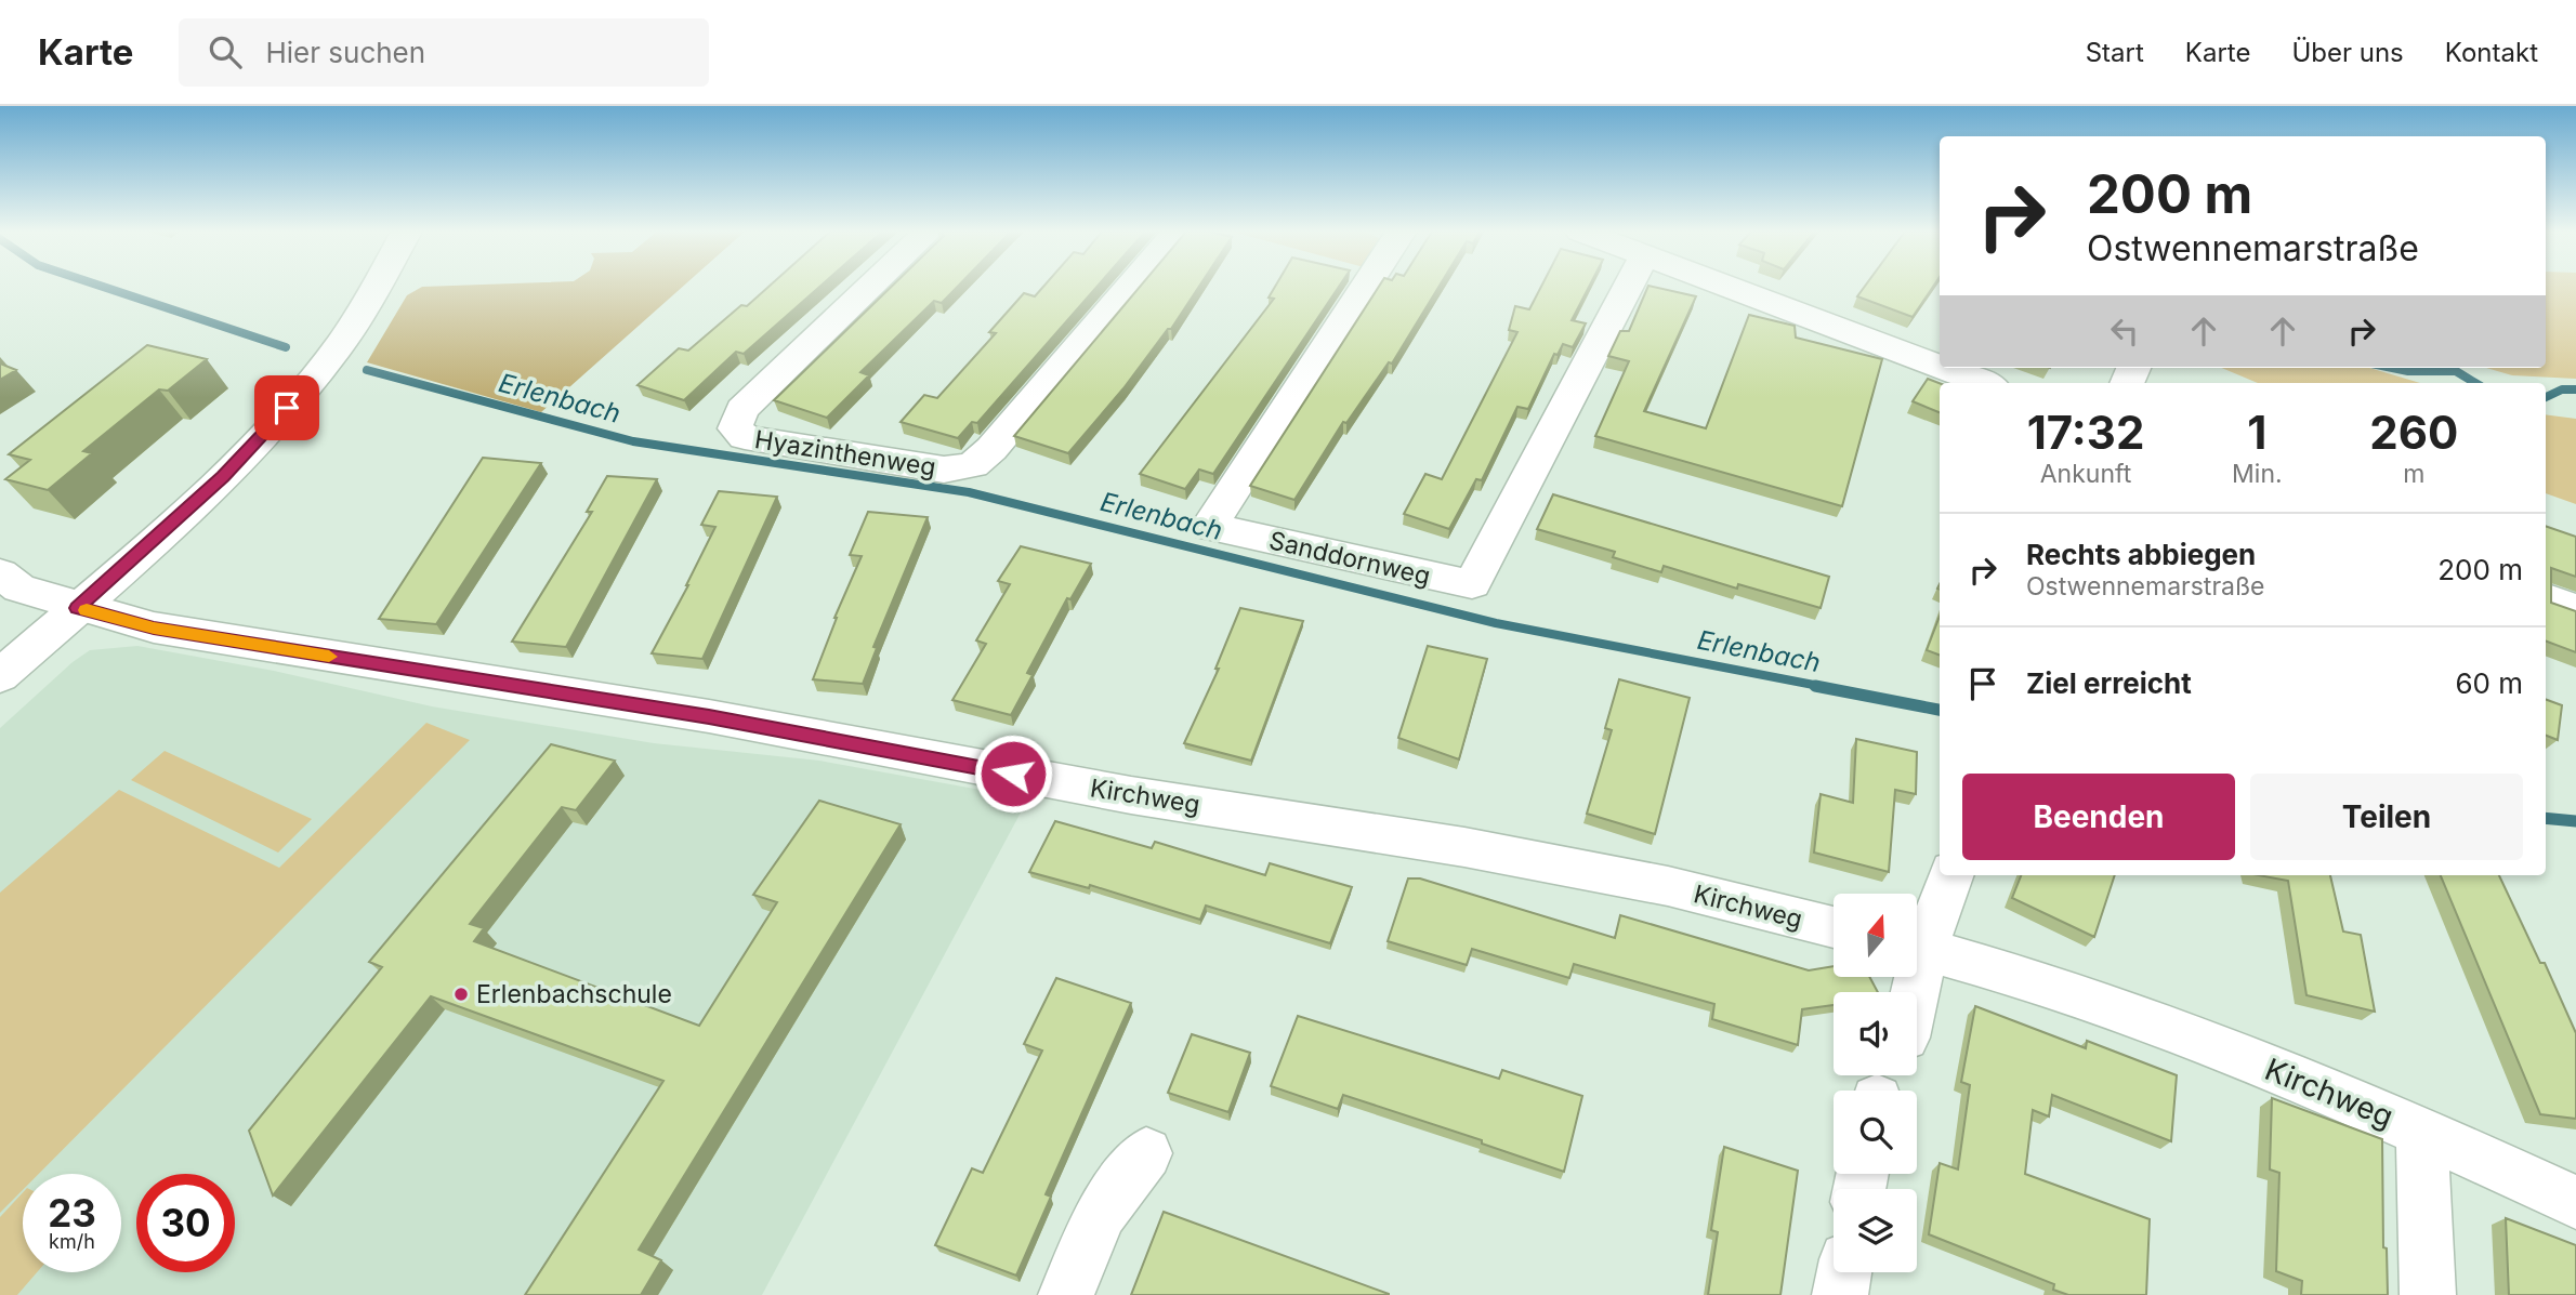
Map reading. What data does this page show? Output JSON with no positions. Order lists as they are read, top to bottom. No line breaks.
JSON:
{"streets":{"street":["Hyazinthenweg","Sanddornweg","Kirchweg"]},"water":["Erlenbach"],"places":["Erlenbachschule"],"north":"top","page":{"header":"Karte","search":"Hier suchen","nav":["Start","Karte","Über uns","Kontakt"],"turn":["200 m","Ostwennemarstraße"],"eta":["17:32","Ankunft","1","Min.","260","m"],"list":[{"name":"Rechts abbiegen","note":"Ostwennemarstraße","value":"200 m"},{"name":"Ziel erreicht","value":"60 m"}],"buttons":["Beenden","Teilen"],"speed":"23 km/h","limit":"30"}}
